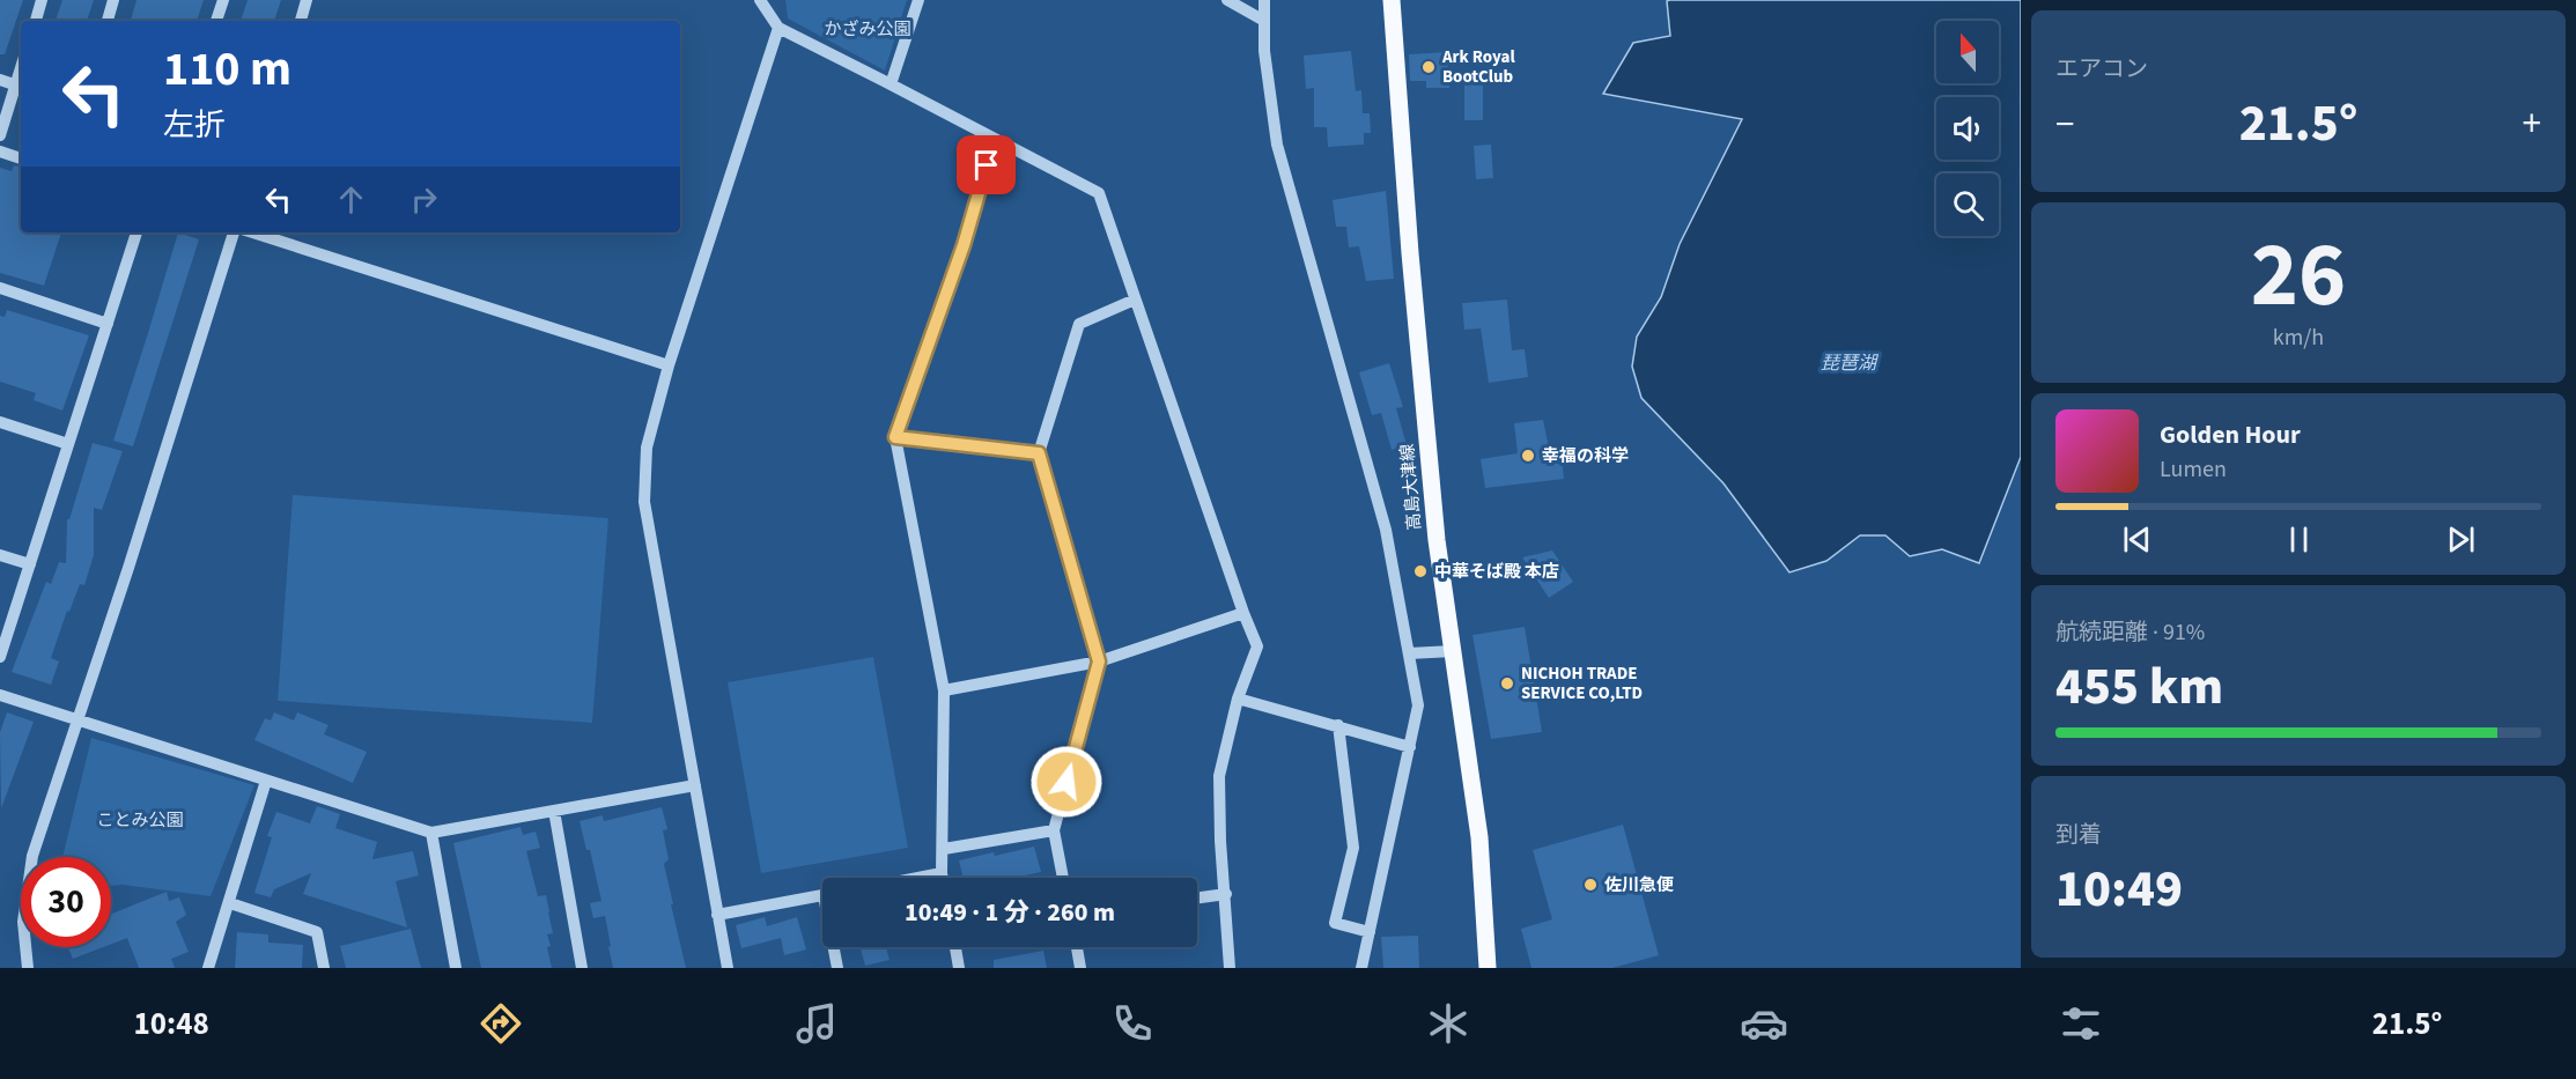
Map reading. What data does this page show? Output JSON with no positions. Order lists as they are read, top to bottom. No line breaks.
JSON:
{"streets":{"main road":["高島大津線"]},"water":["琵琶湖"],"parks":["かざみ公園","ことみ公園"],"places":["Ark Royal BootClub","幸福の科学","中華そば殿 本店","NICHOH TRADE SERVICE CO,LTD","佐川急便"],"north":"top","page":{"tile":["エアコン",["26","km/h"],["航続距離 · 91%","455 km"],["到着","10:49"]],"turn":["110 m","左折"],"heat":["−","21.5°","+"],"song":["Golden Hour","Lumen"],"limit":"30","trip":"10:49 · 1 分 · 260 m","tabs":["10:48","21.5°"]}}
